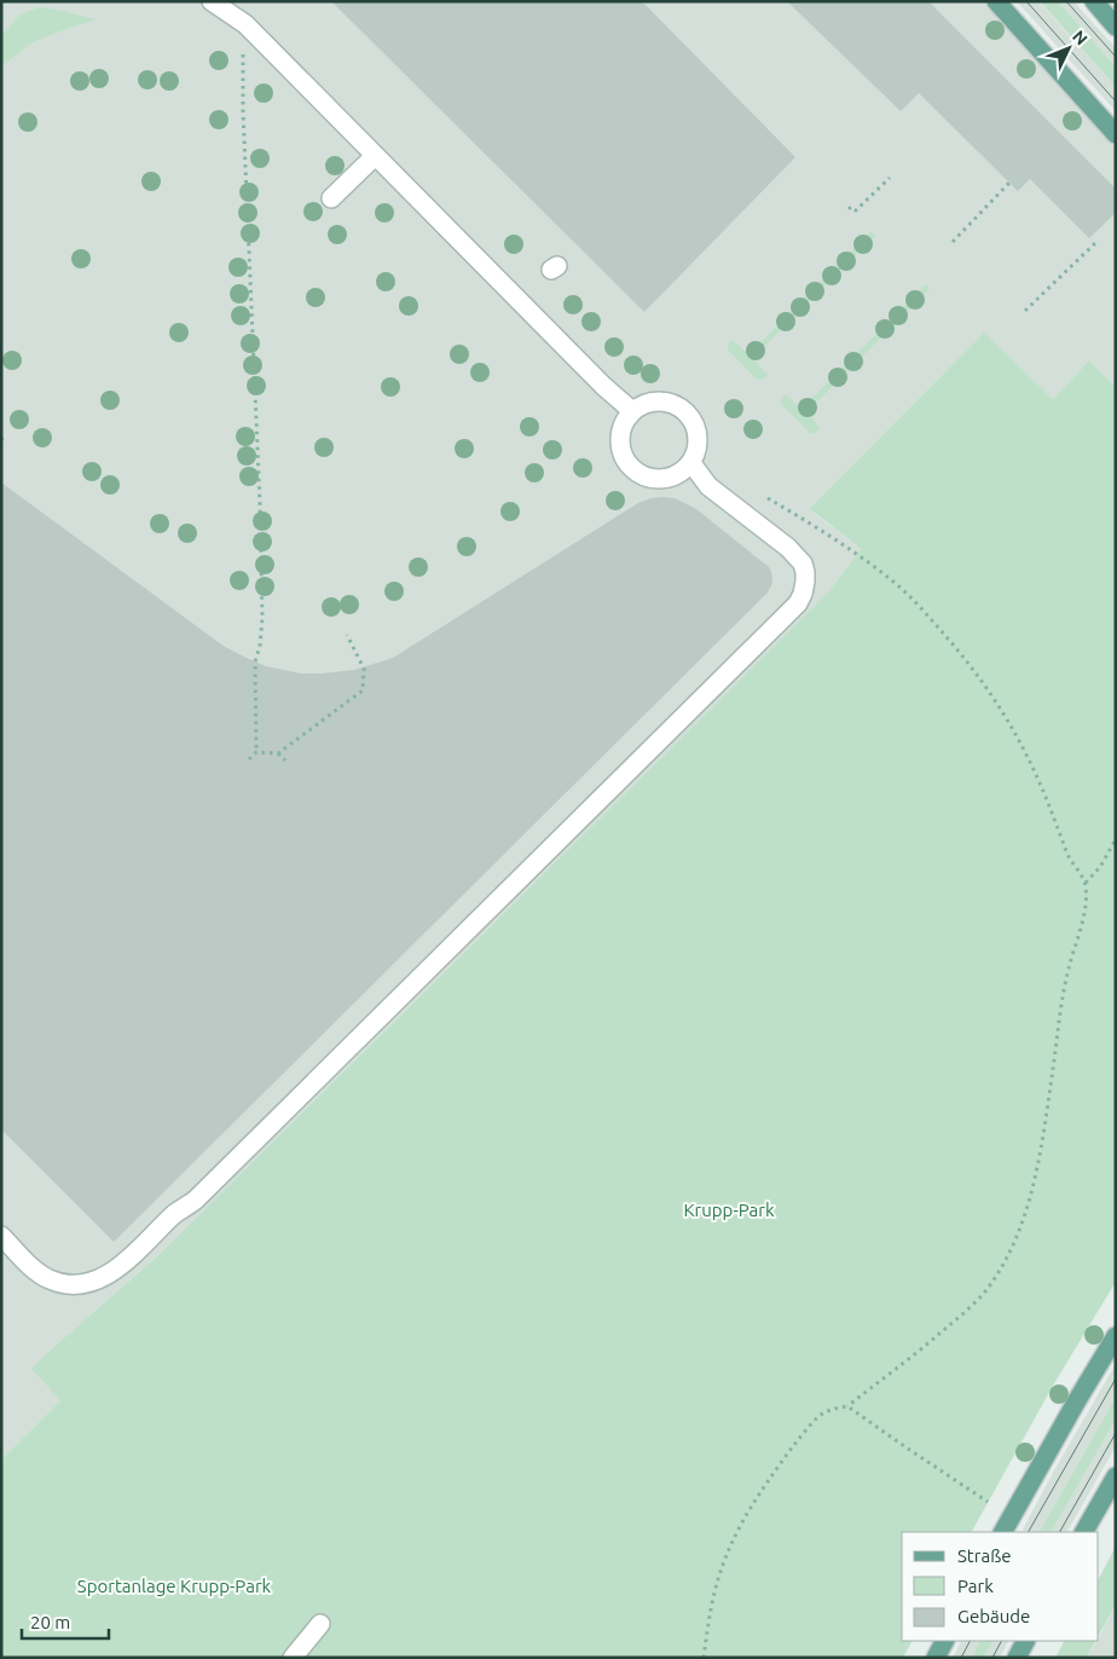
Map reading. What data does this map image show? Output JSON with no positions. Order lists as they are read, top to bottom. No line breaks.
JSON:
{"parks":["Krupp-Park","Sportanlage Krupp-Park"],"legend":["Straße","Park","Gebäude"],"scale_bar":"20 m","north":"top right"}
